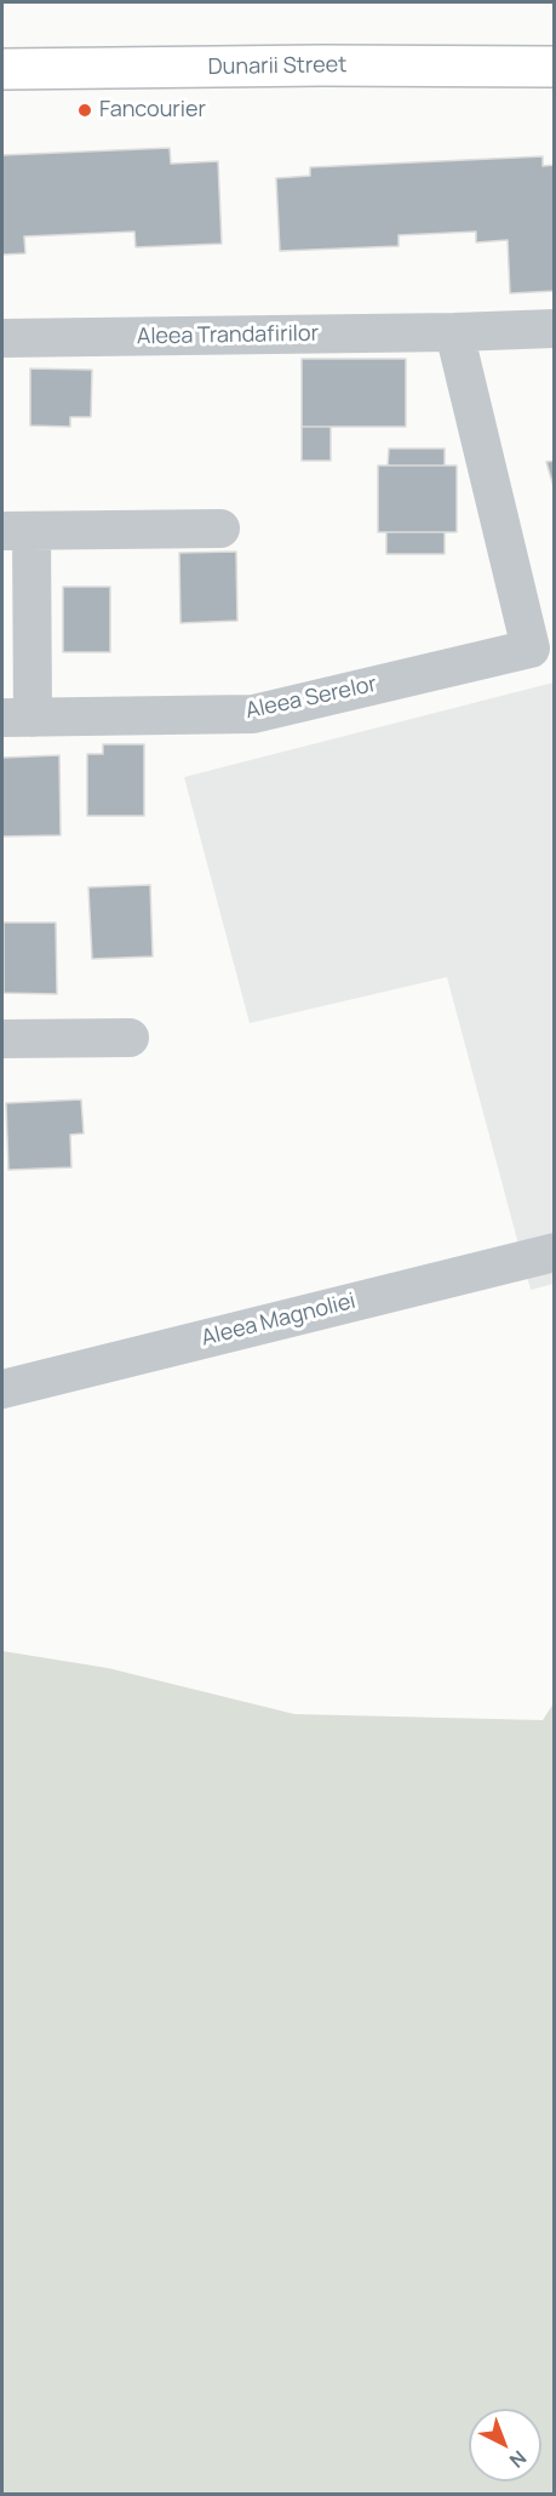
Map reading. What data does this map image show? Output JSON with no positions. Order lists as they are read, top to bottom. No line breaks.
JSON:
{"streets":{"main road":["Dunarii Street"],"street":["Aleea Trandafirilor","Aleea Serelor","Aleea Magnoliei"]},"crossings":[["Aleea Trandafirilor","Aleea Serelor"]],"places":["Fancourier"],"north":"bottom right"}
